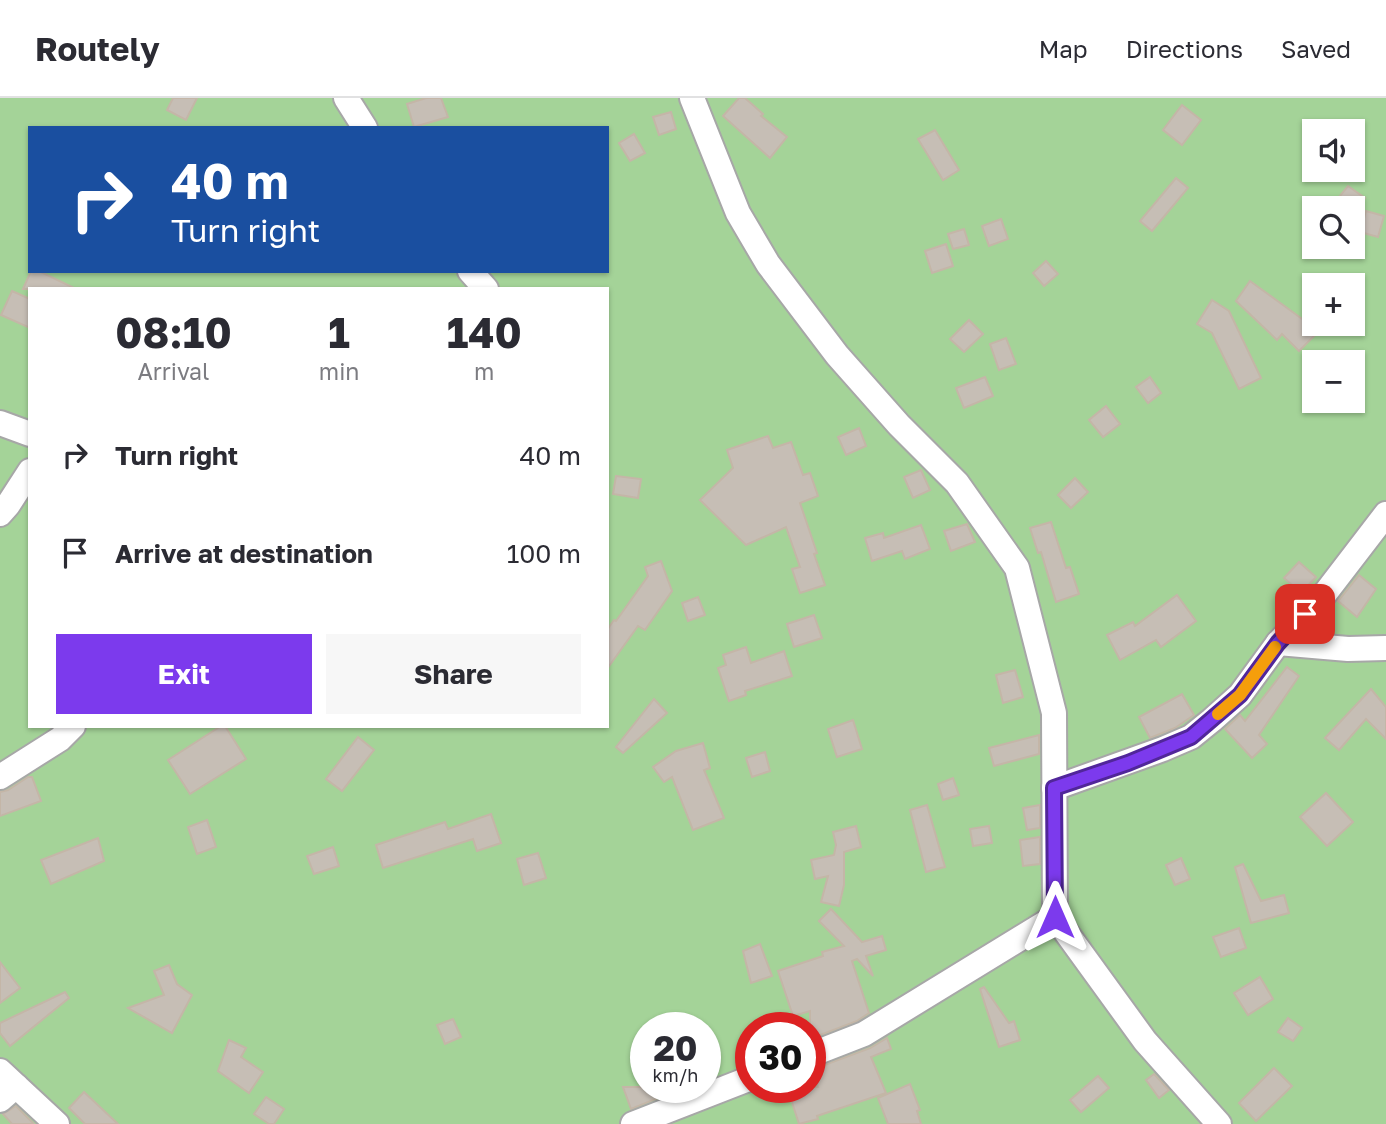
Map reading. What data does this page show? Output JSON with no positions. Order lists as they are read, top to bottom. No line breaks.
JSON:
{"page":{"header":"Routely","nav":["Map","Directions","Saved"],"map_buttons":["+","−"],"turn":["40 m","Turn right"],"eta":["08:10","Arrival","1","min","140","m"],"list":[{"name":"Turn right","value":"40 m"},{"name":"Arrive at destination","value":"100 m"}],"buttons":["Exit","Share"],"speed":"20 km/h","limit":"30"}}
